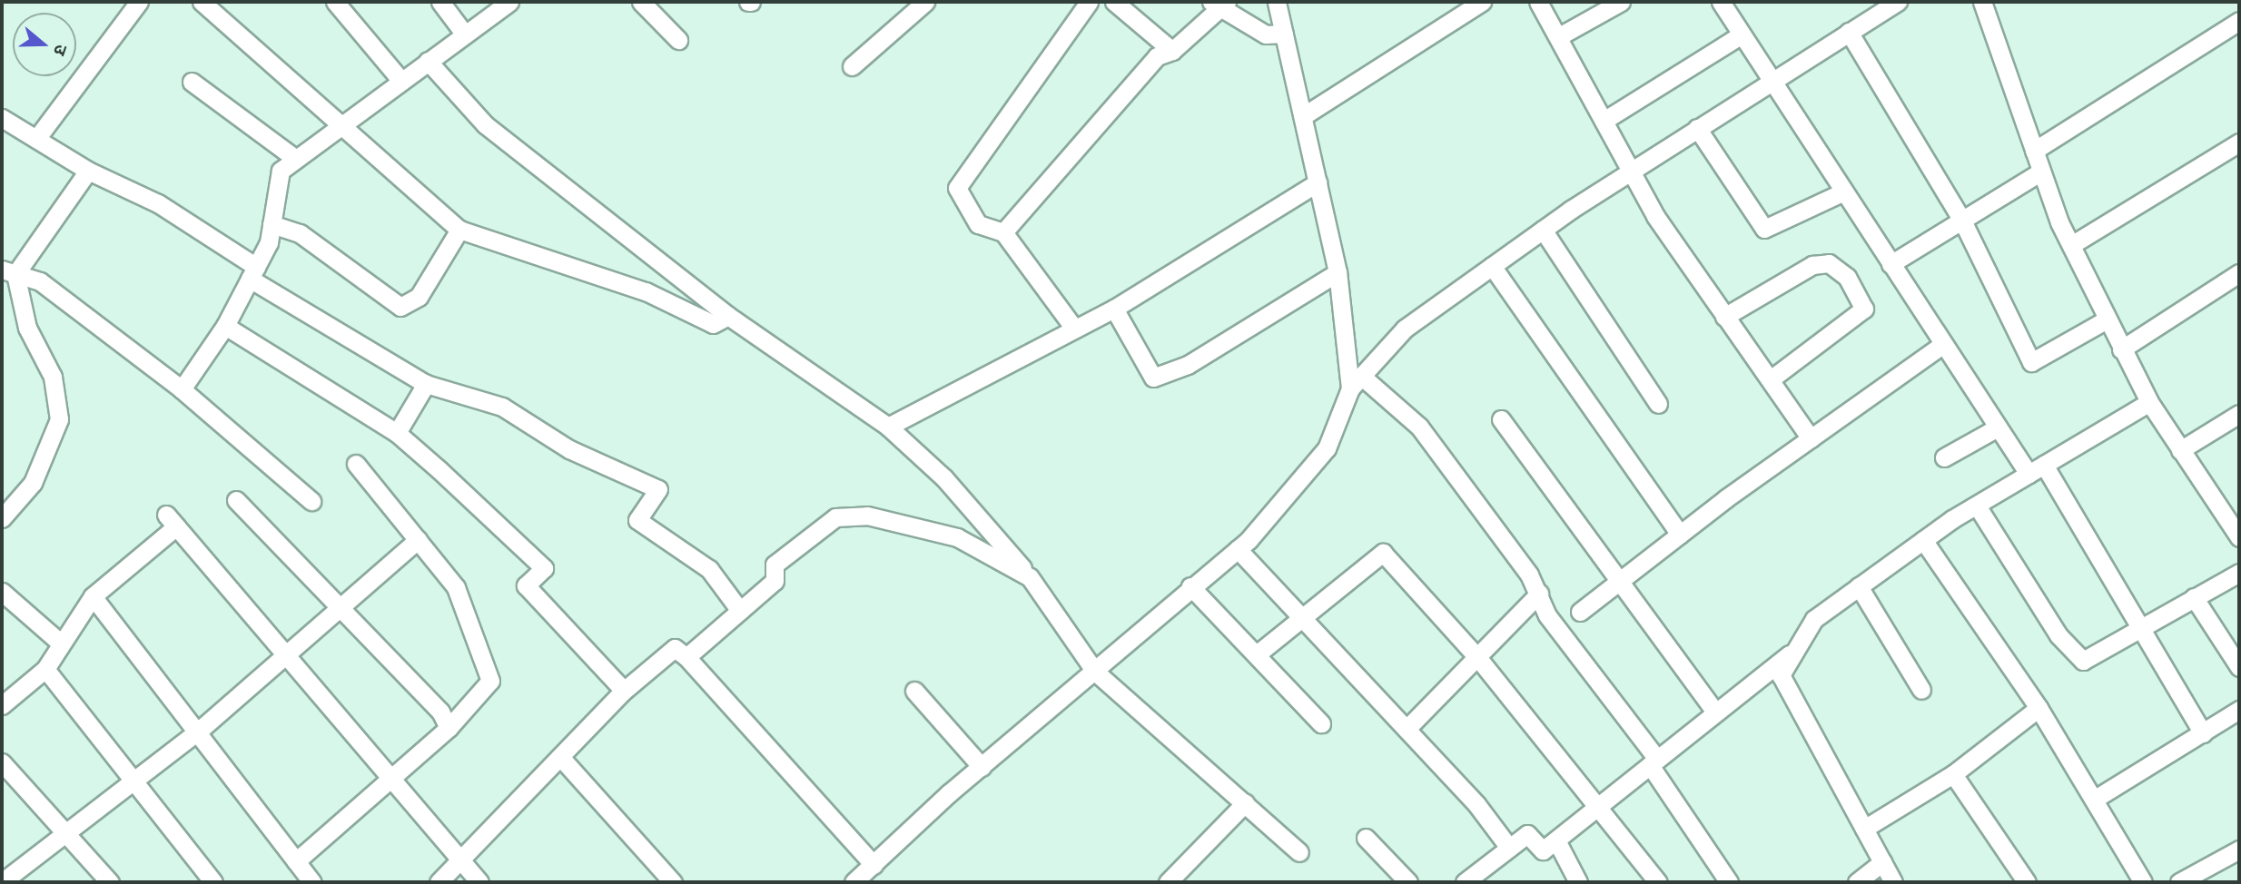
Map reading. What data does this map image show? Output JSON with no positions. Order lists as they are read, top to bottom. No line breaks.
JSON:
{"north":"right"}
